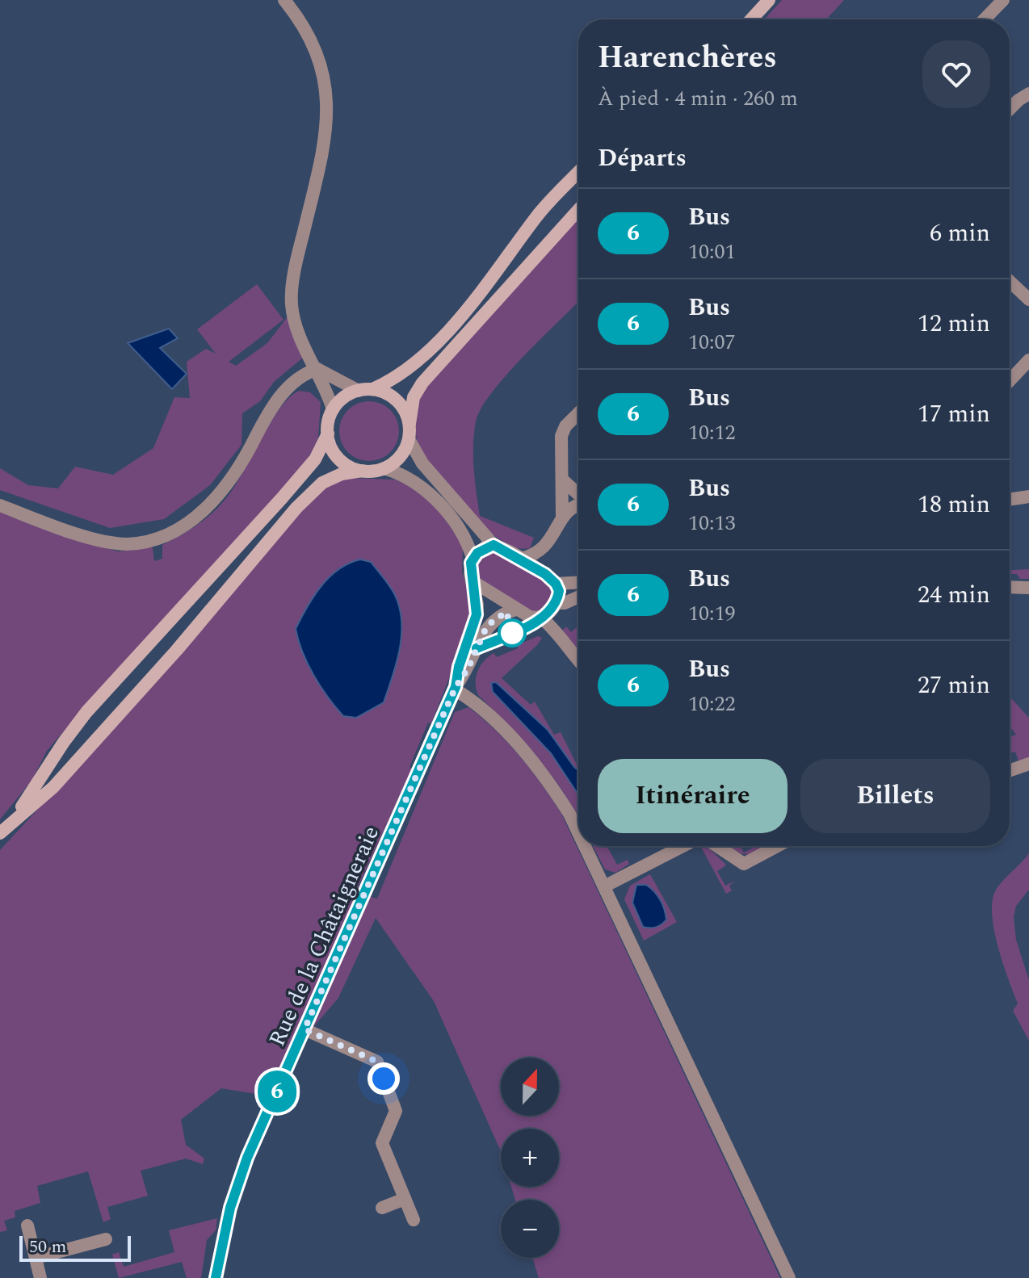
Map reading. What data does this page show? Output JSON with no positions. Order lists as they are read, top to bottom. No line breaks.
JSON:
{"streets":{"street":["Rue de la Châtaigneraie"]},"lines":["bus line 6"],"scale_bar":"50 m","north":"top","page":{"on_map":"6","heading":[["Harenchères","À pied · 4 min · 260 m"],"Départs"],"list":[{"mark":"6","name":"Bus","note":"10:01","value":"6 min"},{"mark":"6","name":"Bus","note":"10:07","value":"12 min"},{"mark":"6","name":"Bus","note":"10:12","value":"17 min"},{"mark":"6","name":"Bus","note":"10:13","value":"18 min"},{"mark":"6","name":"Bus","note":"10:19","value":"24 min"},{"mark":"6","name":"Bus","note":"10:22","value":"27 min"}],"buttons":["Itinéraire","Billets"],"map_buttons":["+","−"],"scale":"50 m"}}
